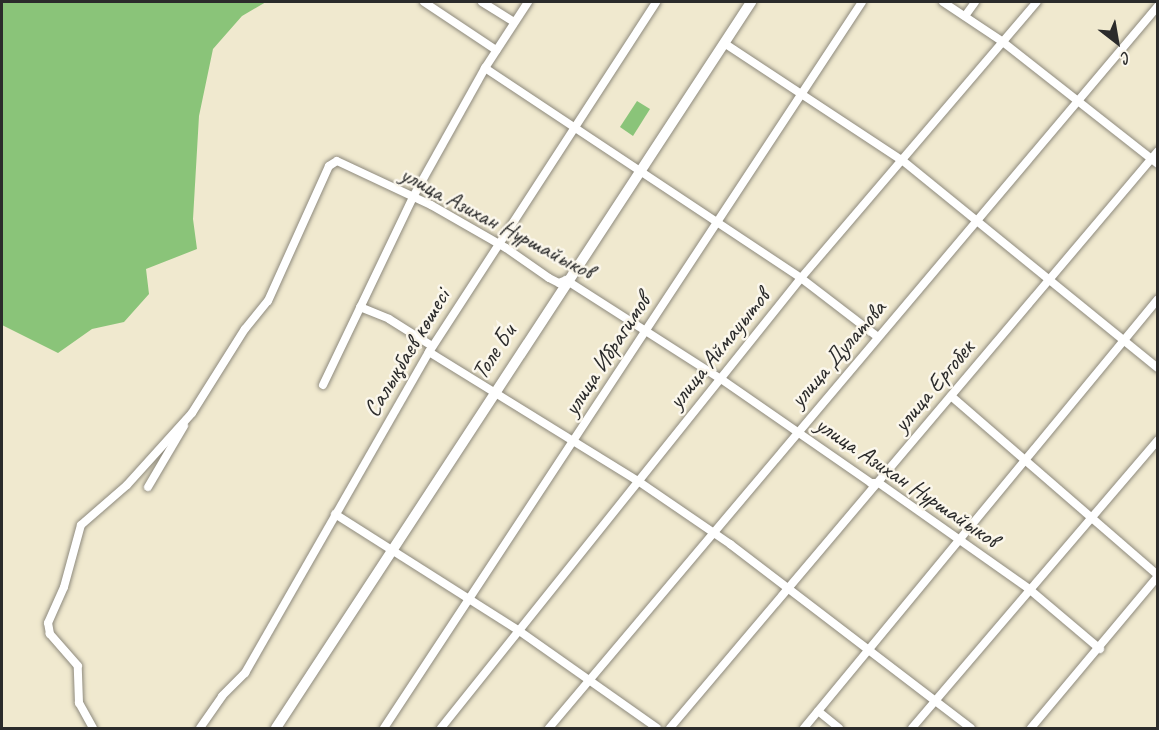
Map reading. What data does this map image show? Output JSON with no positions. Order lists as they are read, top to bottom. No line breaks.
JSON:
{"streets":{"main road":["Толе Би"],"street":["улица Азихан Нуршайыков","улица Аймауытов","Салықбаев көшесі","улица Дулатова","улица Ибрагимов","улица Ергобек"]},"crossings":[["улица Азихан Нуршайыков","улица Аймауытов"],["улица Азихан Нуршайыков","Толе Би"],["улица Азихан Нуршайыков","Салықбаев көшесі"],["улица Азихан Нуршайыков","улица Дулатова"],["улица Азихан Нуршайыков","улица Ибрагимов"],["улица Азихан Нуршайыков","улица Ергобек"]],"north":"bottom right"}
